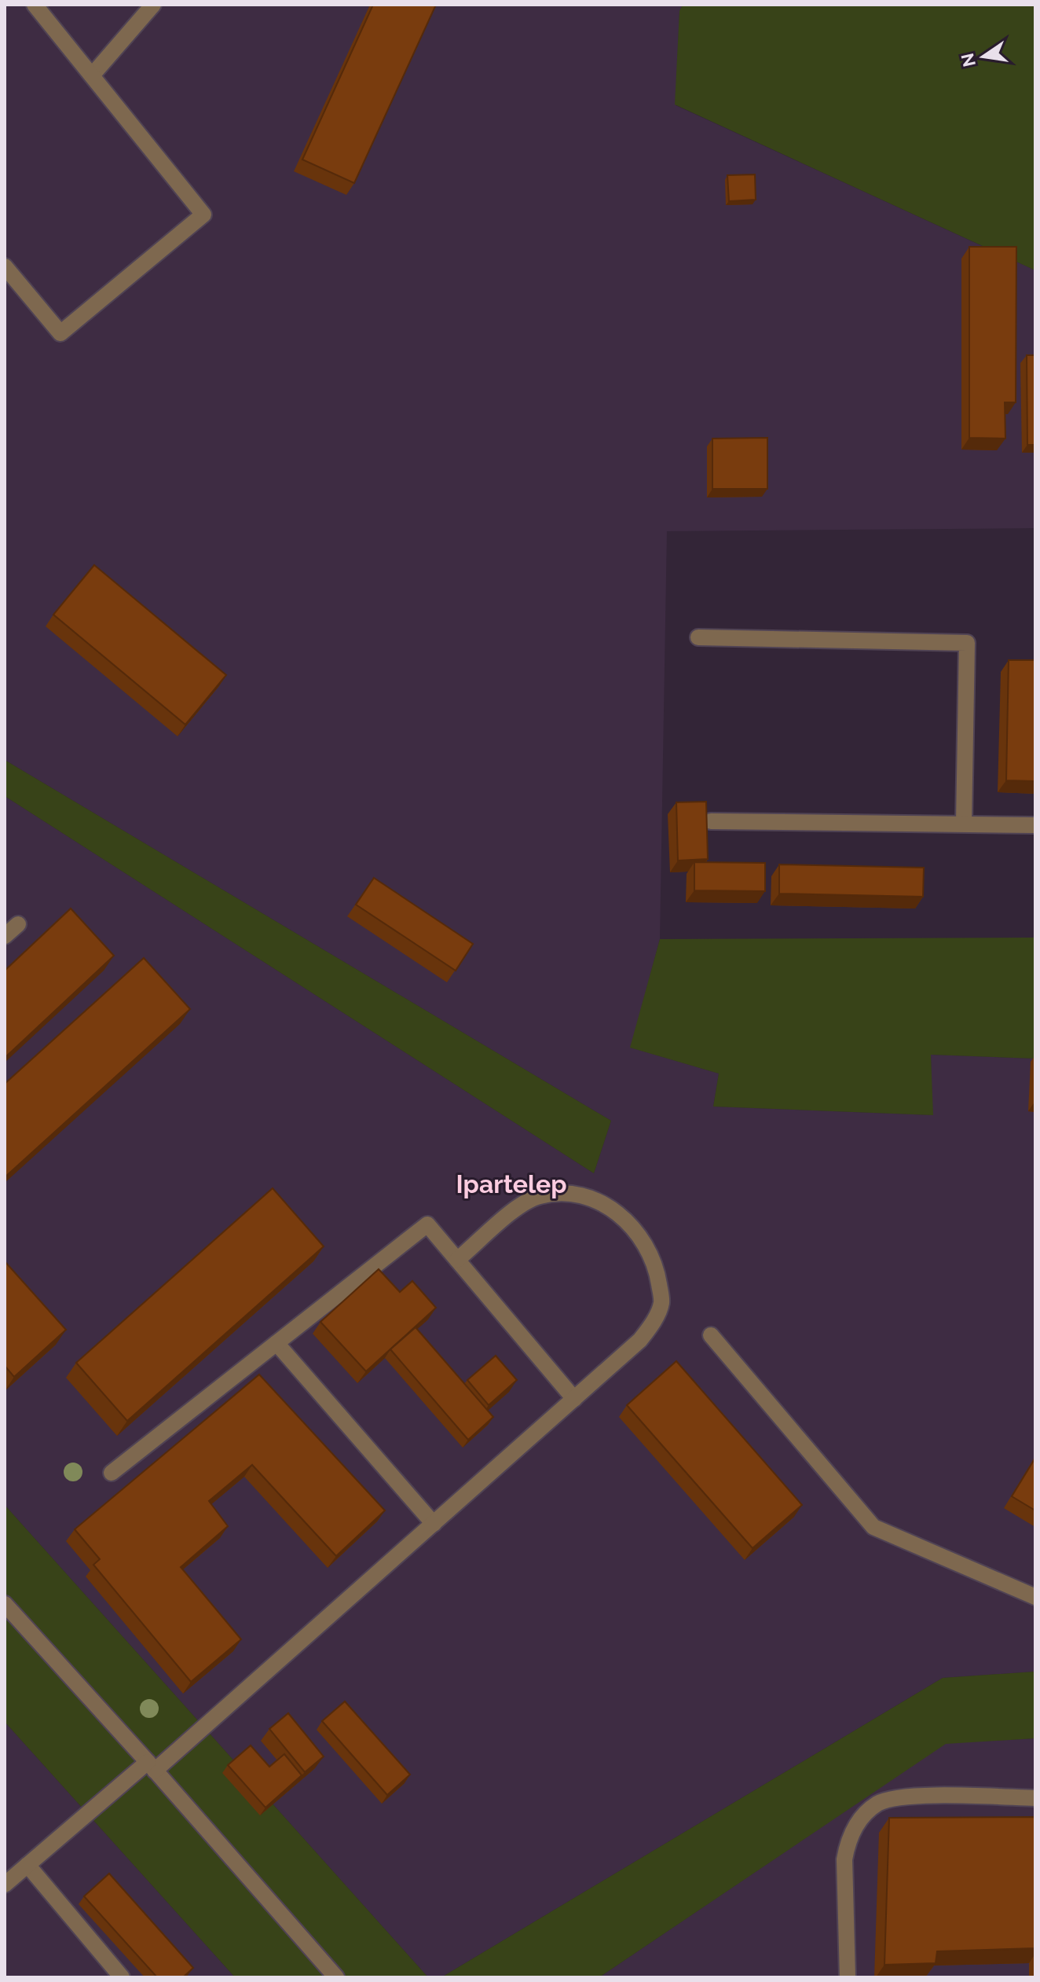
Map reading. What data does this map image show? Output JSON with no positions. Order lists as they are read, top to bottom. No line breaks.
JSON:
{"districts":["Ipartelep"],"north":"left"}
